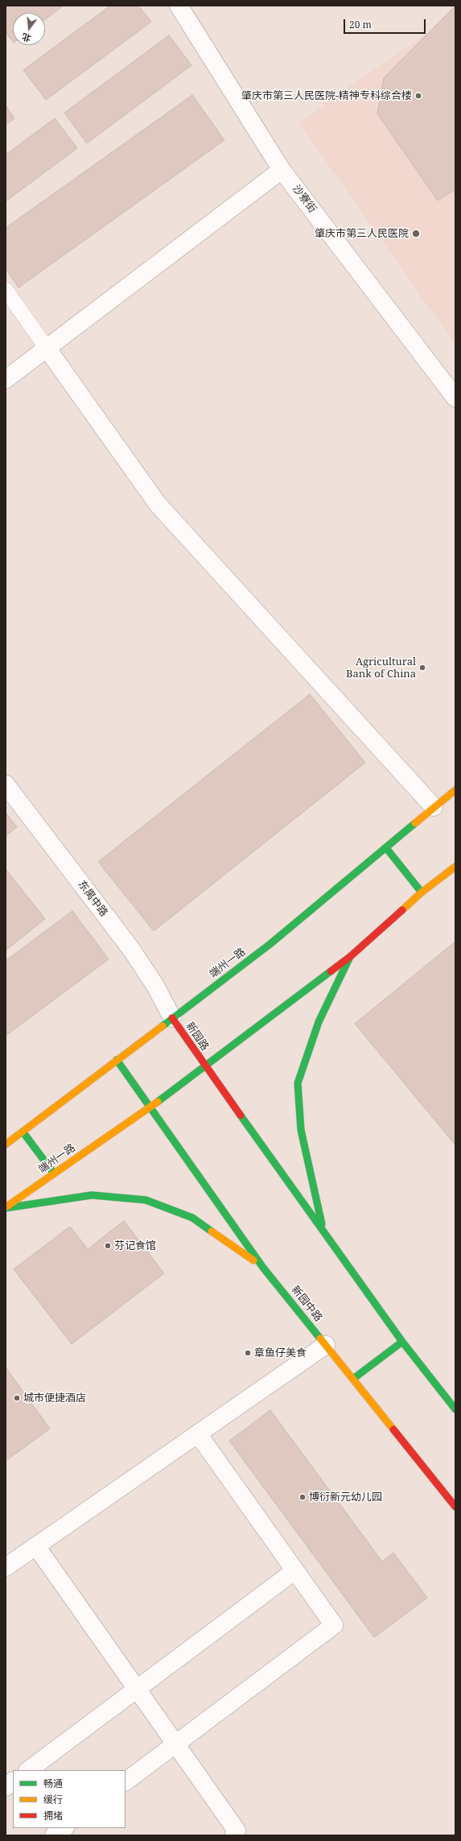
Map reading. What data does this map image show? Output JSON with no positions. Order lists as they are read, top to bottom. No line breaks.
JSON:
{"streets":{"main road":["端州一路","新园路","新园中路"],"street":["沙寮街","东禺中路"]},"crossings":[["东禺中路","端州一路"],["东禺中路","新园路"],["端州一路","新园路"],["端州一路","新园中路"]],"places":["肇庆市第三人民医院-精神专科综合楼","肇庆市第三人民医院","Agricultural Bank of China","芬记食馆","章鱼仔美食","城市便捷酒店","博衍新元幼儿园"],"legend":["畅通","缓行","拥堵"],"scale_bar":"20 m","north":"bottom"}
